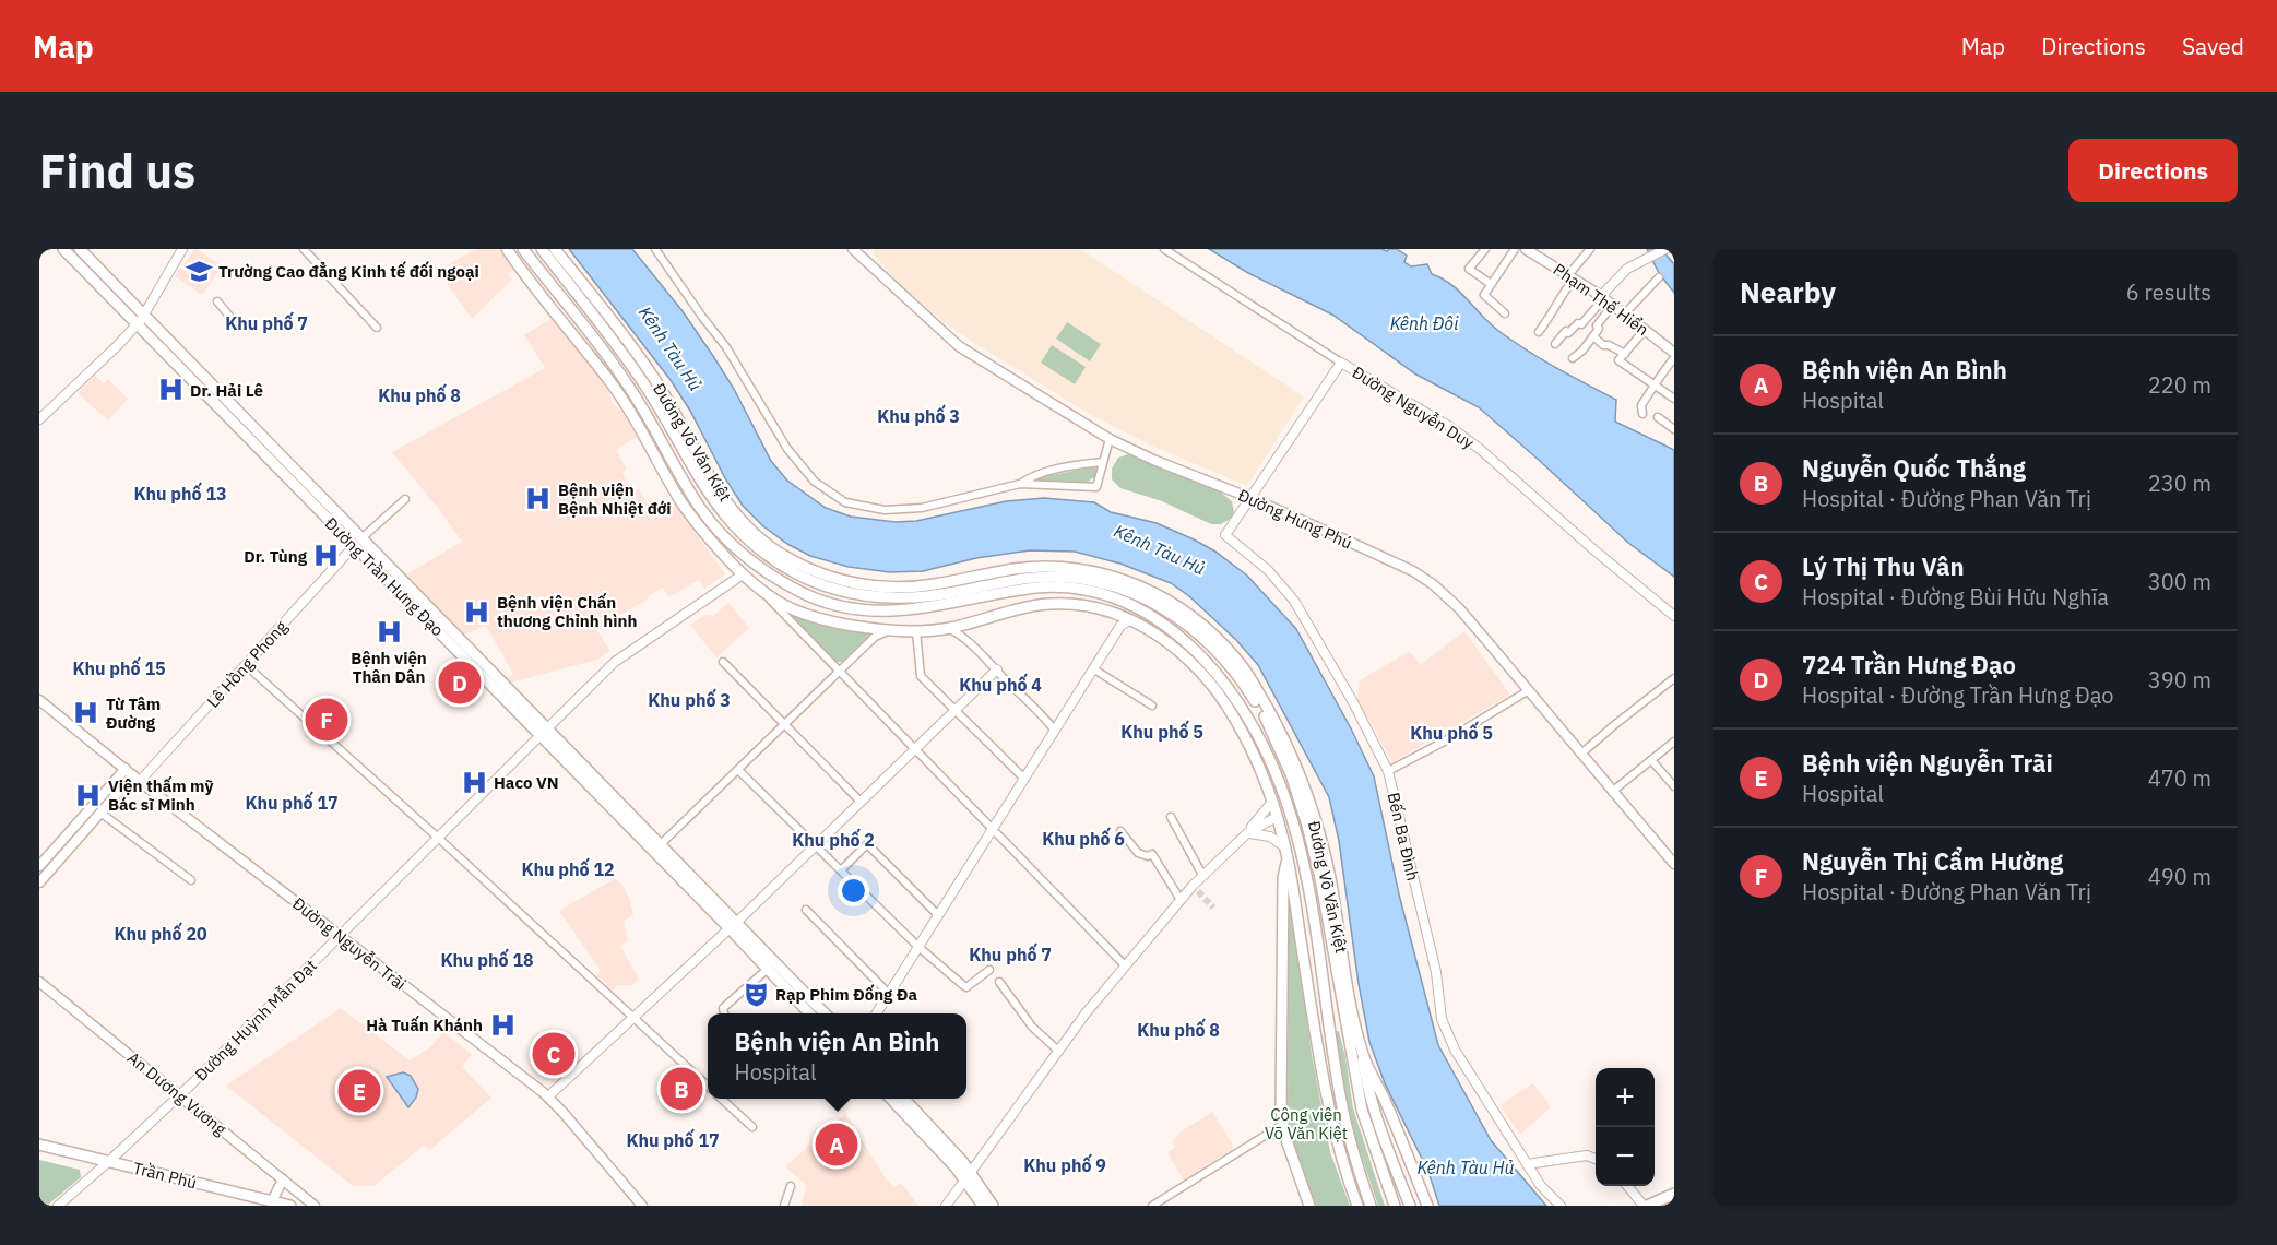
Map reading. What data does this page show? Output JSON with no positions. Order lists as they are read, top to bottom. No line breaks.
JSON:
{"streets":{"main road":["Phạm Thế Hiển","Đường Võ Văn Kiệt","Đường Hưng Phú","Đường Trần Hưng Đạo","Lê Hồng Phong","Đường Nguyễn Trãi","An Dương Vương","Trần Phú"],"street":["Đường Nguyễn Duy","Bến Ba Đình","Đường Huỳnh Mẫn Đạt"]},"crossings":[["Đường Võ Văn Kiệt","Đường Huỳnh Mẫn Đạt"],["Đường Hưng Phú","Bến Ba Đình"],["Đường Trần Hưng Đạo","Lê Hồng Phong"],["Đường Trần Hưng Đạo","Đường Huỳnh Mẫn Đạt"],["Lê Hồng Phong","Đường Nguyễn Trãi"],["Đường Nguyễn Trãi","Đường Huỳnh Mẫn Đạt"],["Đường Huỳnh Mẫn Đạt","An Dương Vương"],["Đường Huỳnh Mẫn Đạt","Trần Phú"]],"districts":["Khu phố 7","Khu phố 8","Khu phố 3","Khu phố 13","Khu phố 15","Khu phố 4","Khu phố 3","Khu phố 5","Khu phố 5","Khu phố 17","Khu phố 6","Khu phố 2","Khu phố 12","Khu phố 20","Khu phố 7","Khu phố 18","Khu phố 8","Khu phố 17","Khu phố 9"],"water":["Kênh Đôi","Kênh Tàu Hủ"],"parks":["Công viên Võ Văn Kiệt"],"places":{"school or university":["Trường Cao đẳng Kinh tế đối ngoại"],"hospital":["Dr. Hải Lê","Bệnh viện Bệnh Nhiệt đới","Dr. Tùng","Bệnh viện Chấn thương Chỉnh hình","Bệnh viện Thân Dân","Từ Tâm Đường","Haco VN","Viện thấm mỹ Bác sĩ Minh","Hà Tuấn Khánh"],"theatre":["Rạp Phim Đống Đa"]},"page":{"header":"Map","nav":["Map","Directions","Saved"],"buttons":"Directions","title":"Find us","heading":["Nearby","6 results"],"list":[{"mark":"A","name":"Bệnh viện An Bình","note":"Hospital","value":"220 m"},{"mark":"B","name":"Nguyễn Quốc Thắng","note":"Hospital · Đường Phan Văn Trị","value":"230 m"},{"mark":"C","name":"Lý Thị Thu Vân","note":"Hospital · Đường Bùi Hữu Nghĩa","value":"300 m"},{"mark":"D","name":"724 Trần Hưng Đạo","note":"Hospital · Đường Trần Hưng Đạo","value":"390 m"},{"mark":"E","name":"Bệnh viện Nguyễn Trãi","note":"Hospital","value":"470 m"},{"mark":"F","name":"Nguyễn Thị Cẩm Hường","note":"Hospital · Đường Phan Văn Trị","value":"490 m"}],"pins":["D","F","C","B","E","A"],"popup":["Bệnh viện An Bình","Hospital"],"map_buttons":["+","−"]}}
